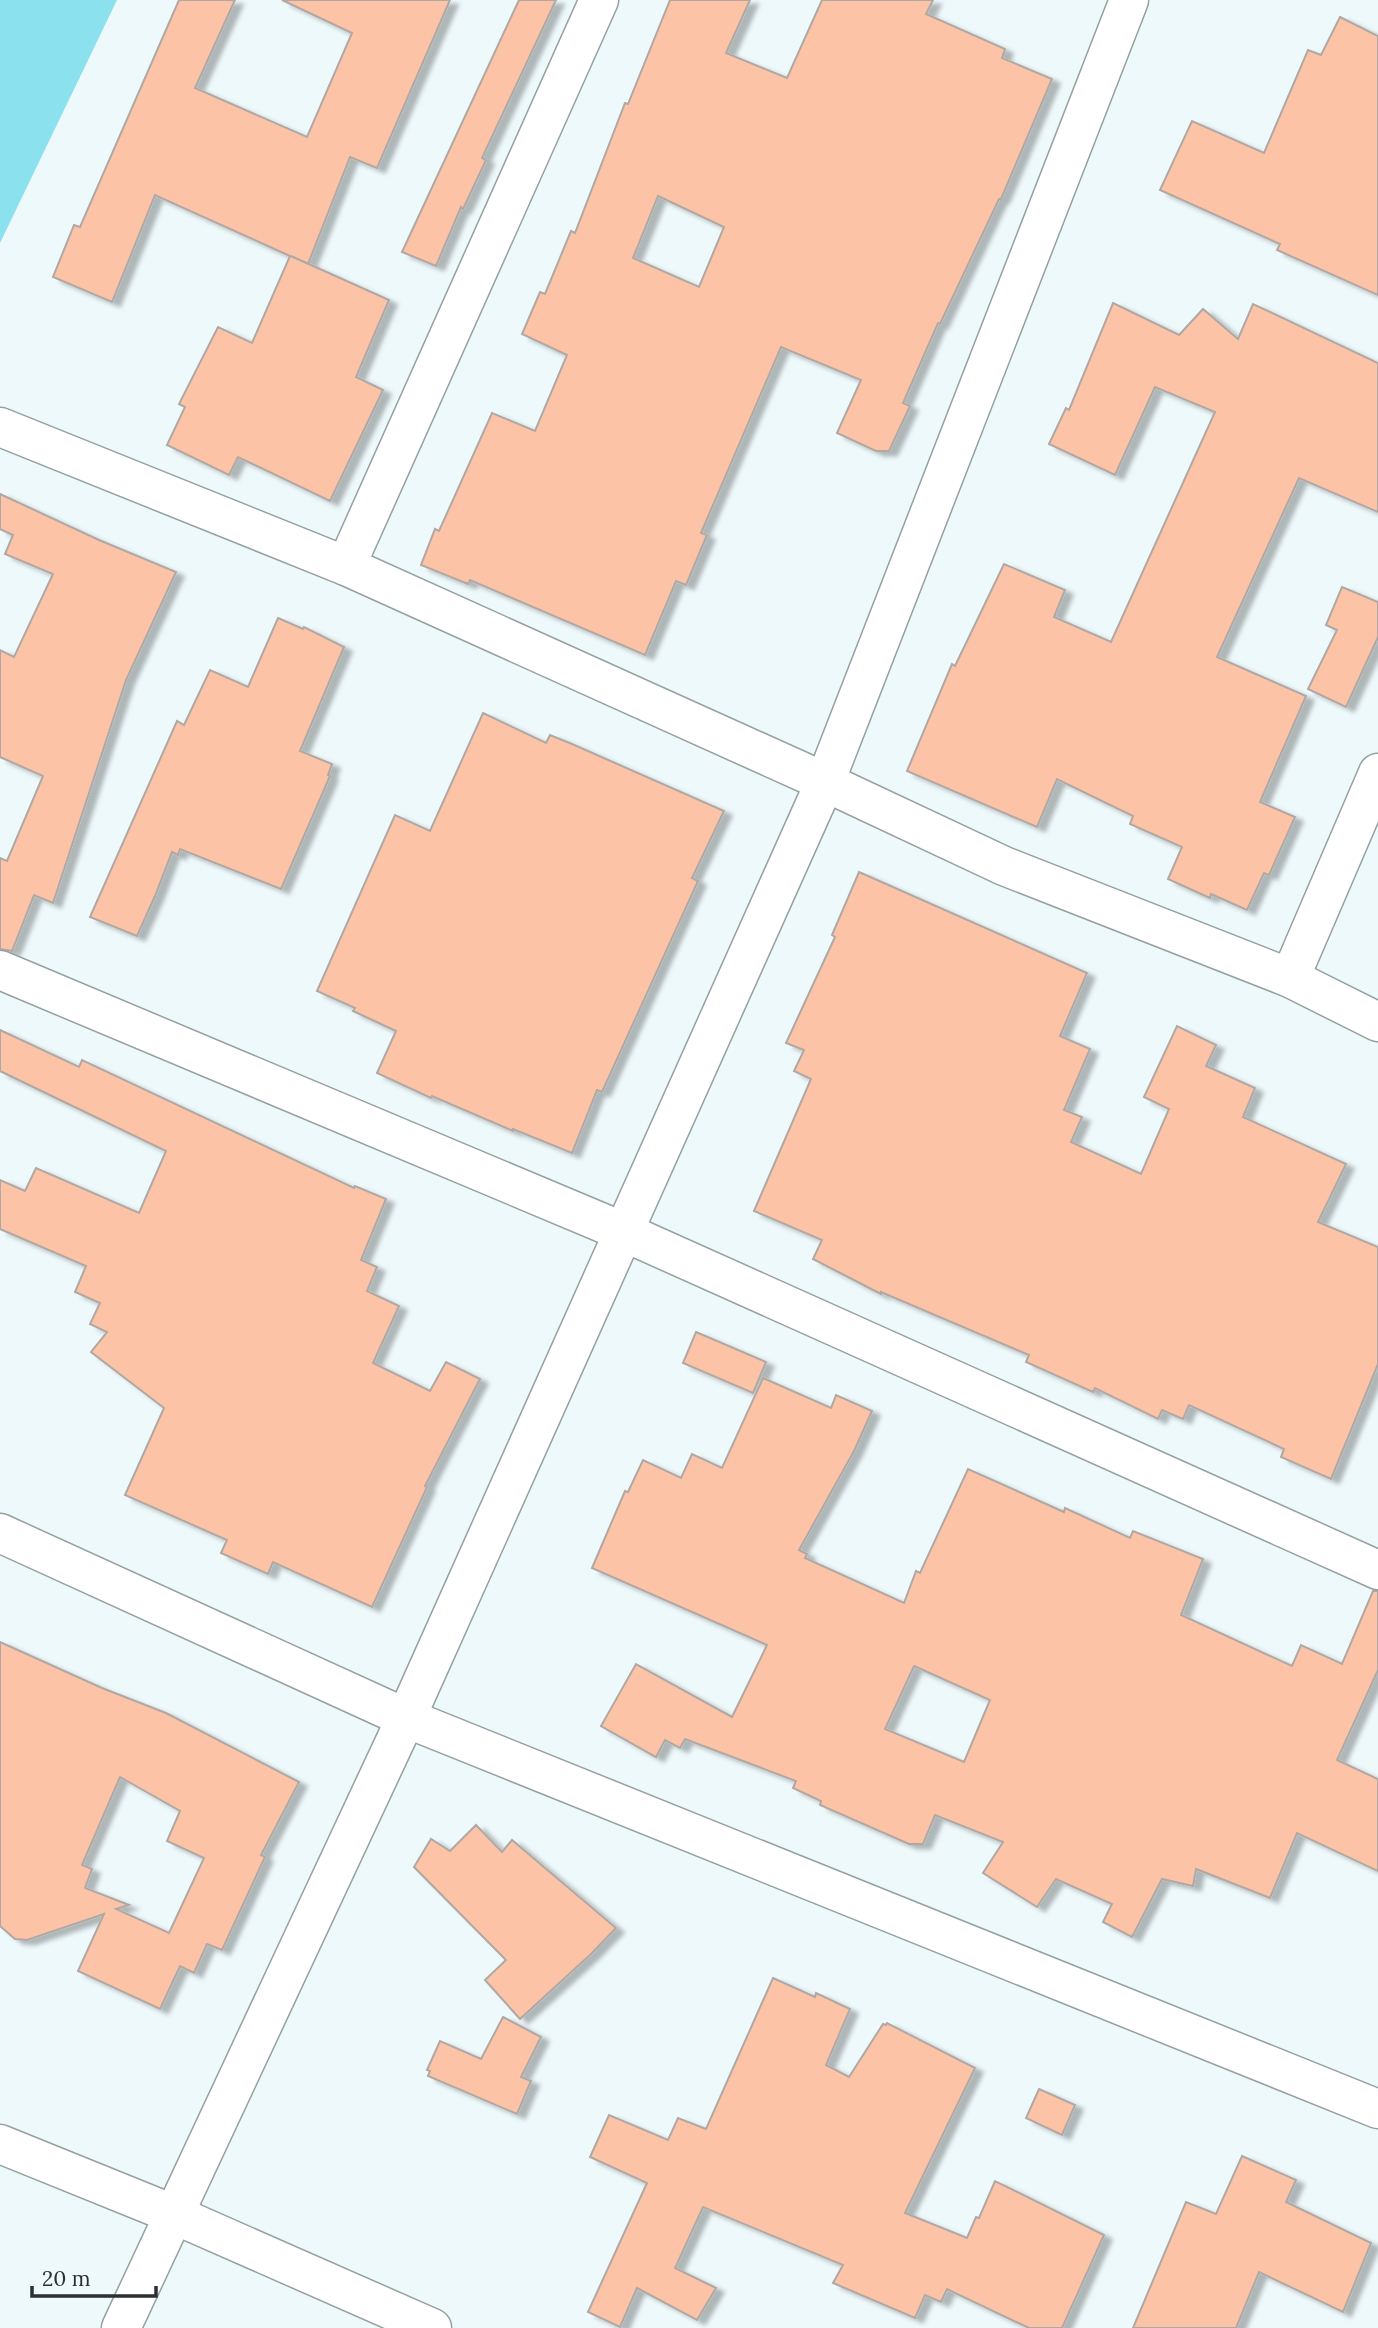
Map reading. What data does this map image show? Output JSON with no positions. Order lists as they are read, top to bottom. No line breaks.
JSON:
{"scale_bar":"20 m"}
